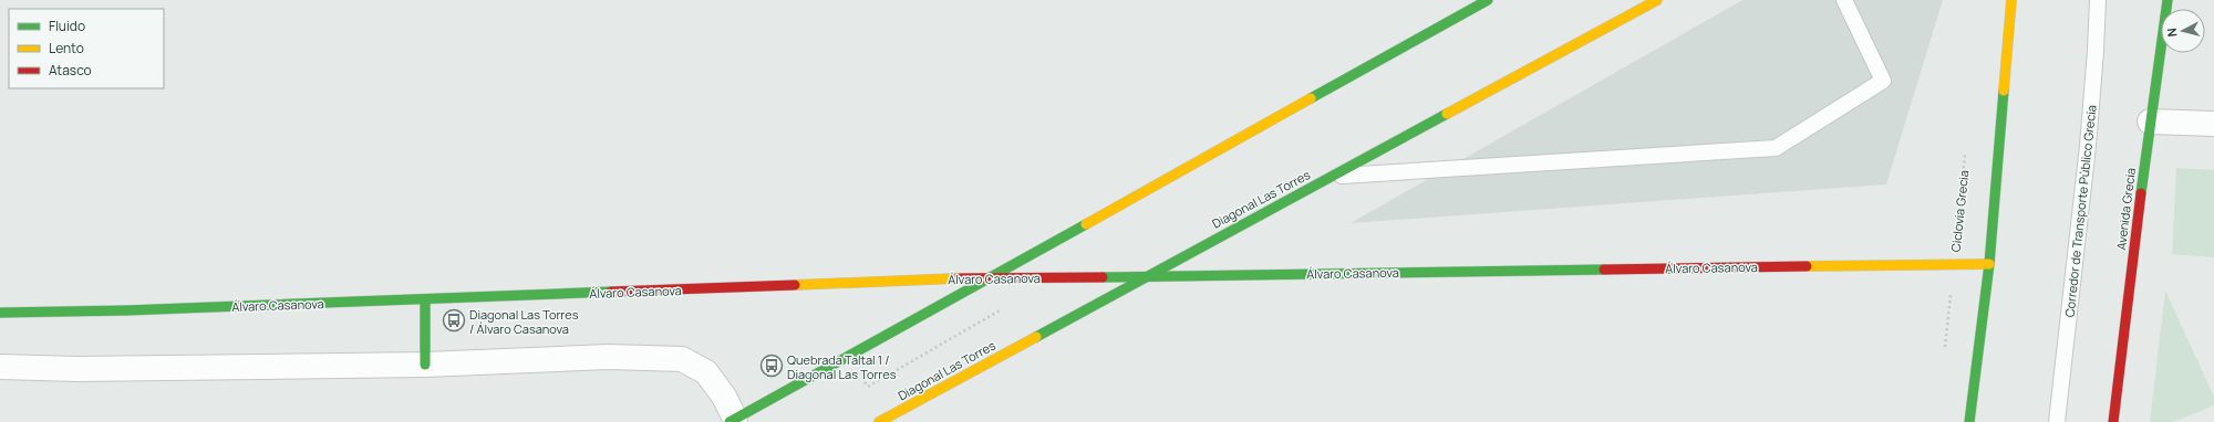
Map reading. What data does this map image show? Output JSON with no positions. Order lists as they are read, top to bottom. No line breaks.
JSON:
{"streets":{"main road":["Diagonal Las Torres","Avenida Grecia","Álvaro Casanova"],"lane":["Corredor de Transporte Público Grecia"],"path":["Ciclovia Grecia"]},"crossings":[["Diagonal Las Torres","Álvaro Casanova"],["Ciclovia Grecia","Álvaro Casanova"]],"places":{"bus stop":["Diagonal Las Torres / Álvaro Casanova","Quebrada Taltal 1 / Diagonal Las Torres"]},"legend":["Fluido","Lento","Atasco"],"north":"left"}
